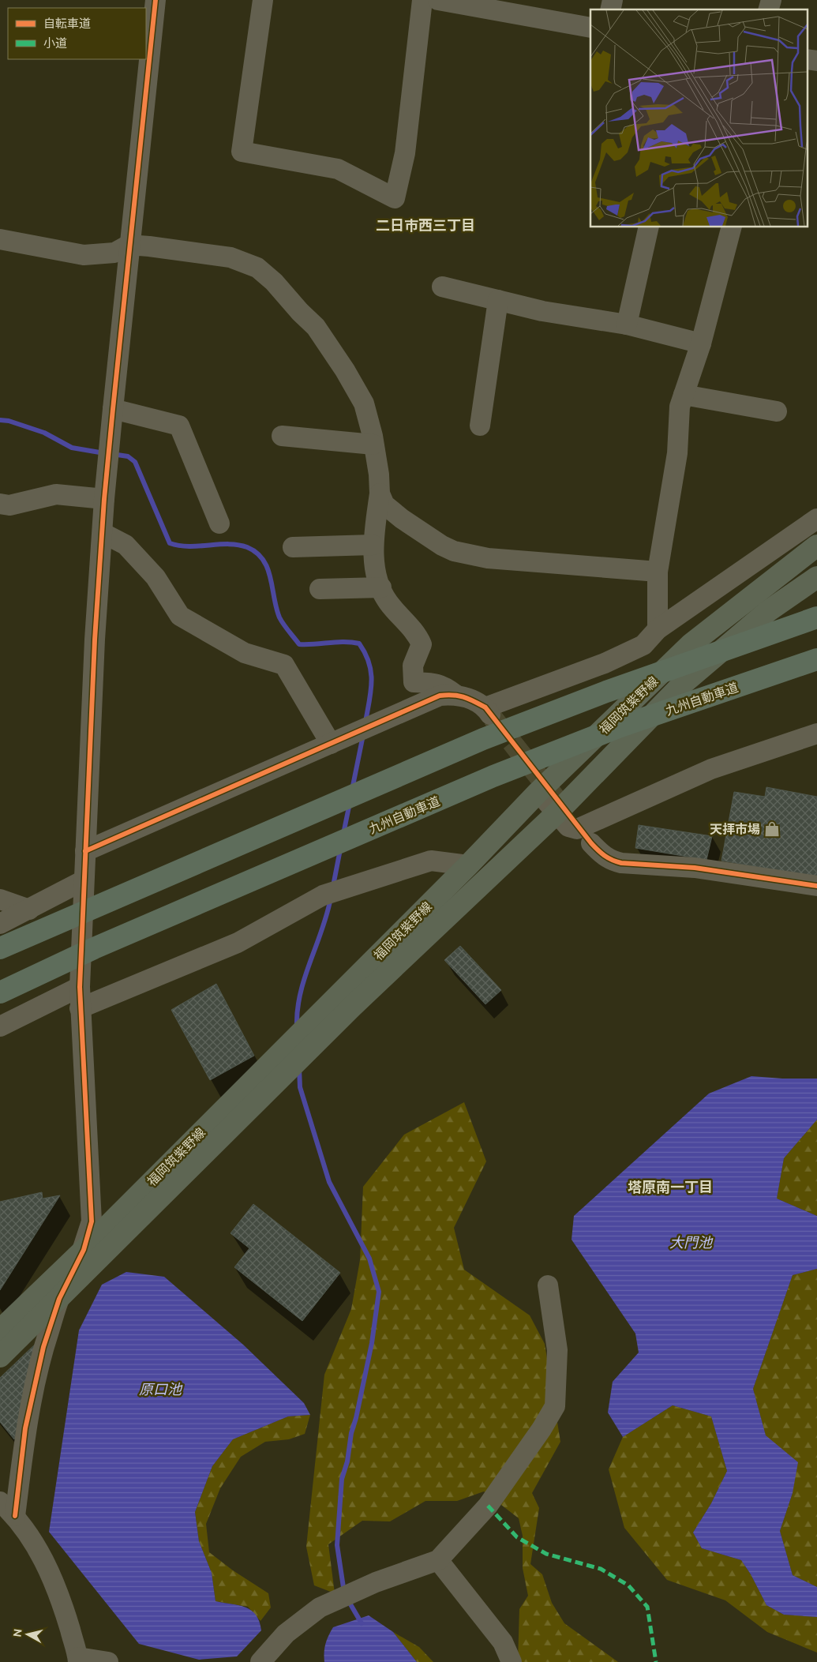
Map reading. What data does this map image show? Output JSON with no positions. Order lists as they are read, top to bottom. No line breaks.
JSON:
{"streets":{"highway":["九州自動車道"],"main road":["福岡筑紫野線"]},"districts":["二日市西三丁目","塔原南一丁目"],"water":["大門池","原口池"],"places":{"shop":["天拝市場"]},"legend":["自転車道","小道"],"north":"left"}
